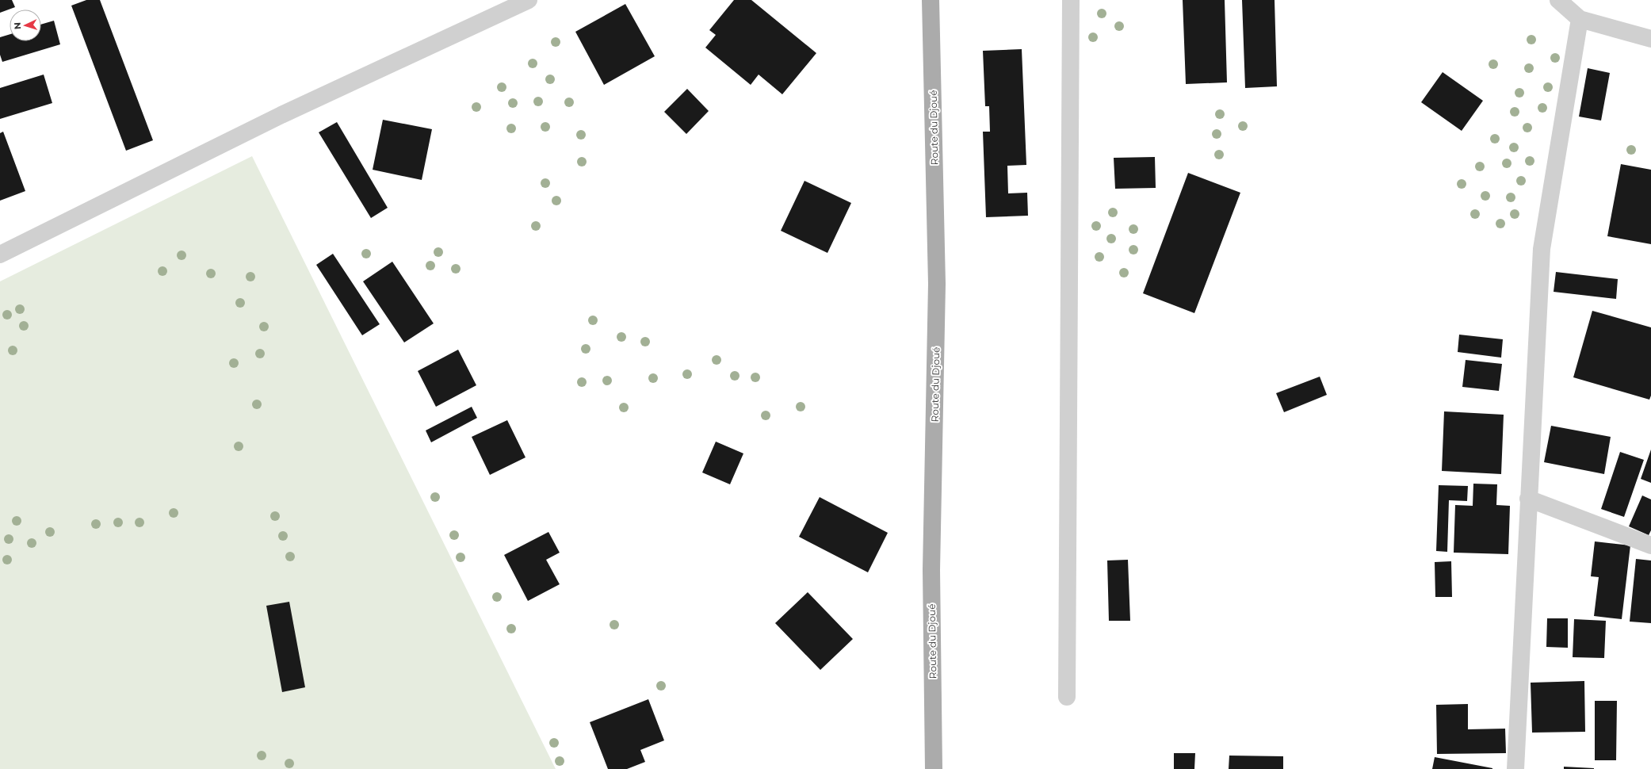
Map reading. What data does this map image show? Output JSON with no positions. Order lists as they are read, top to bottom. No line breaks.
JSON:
{"streets":{"main road":["Route du Djoué"]},"north":"left"}
